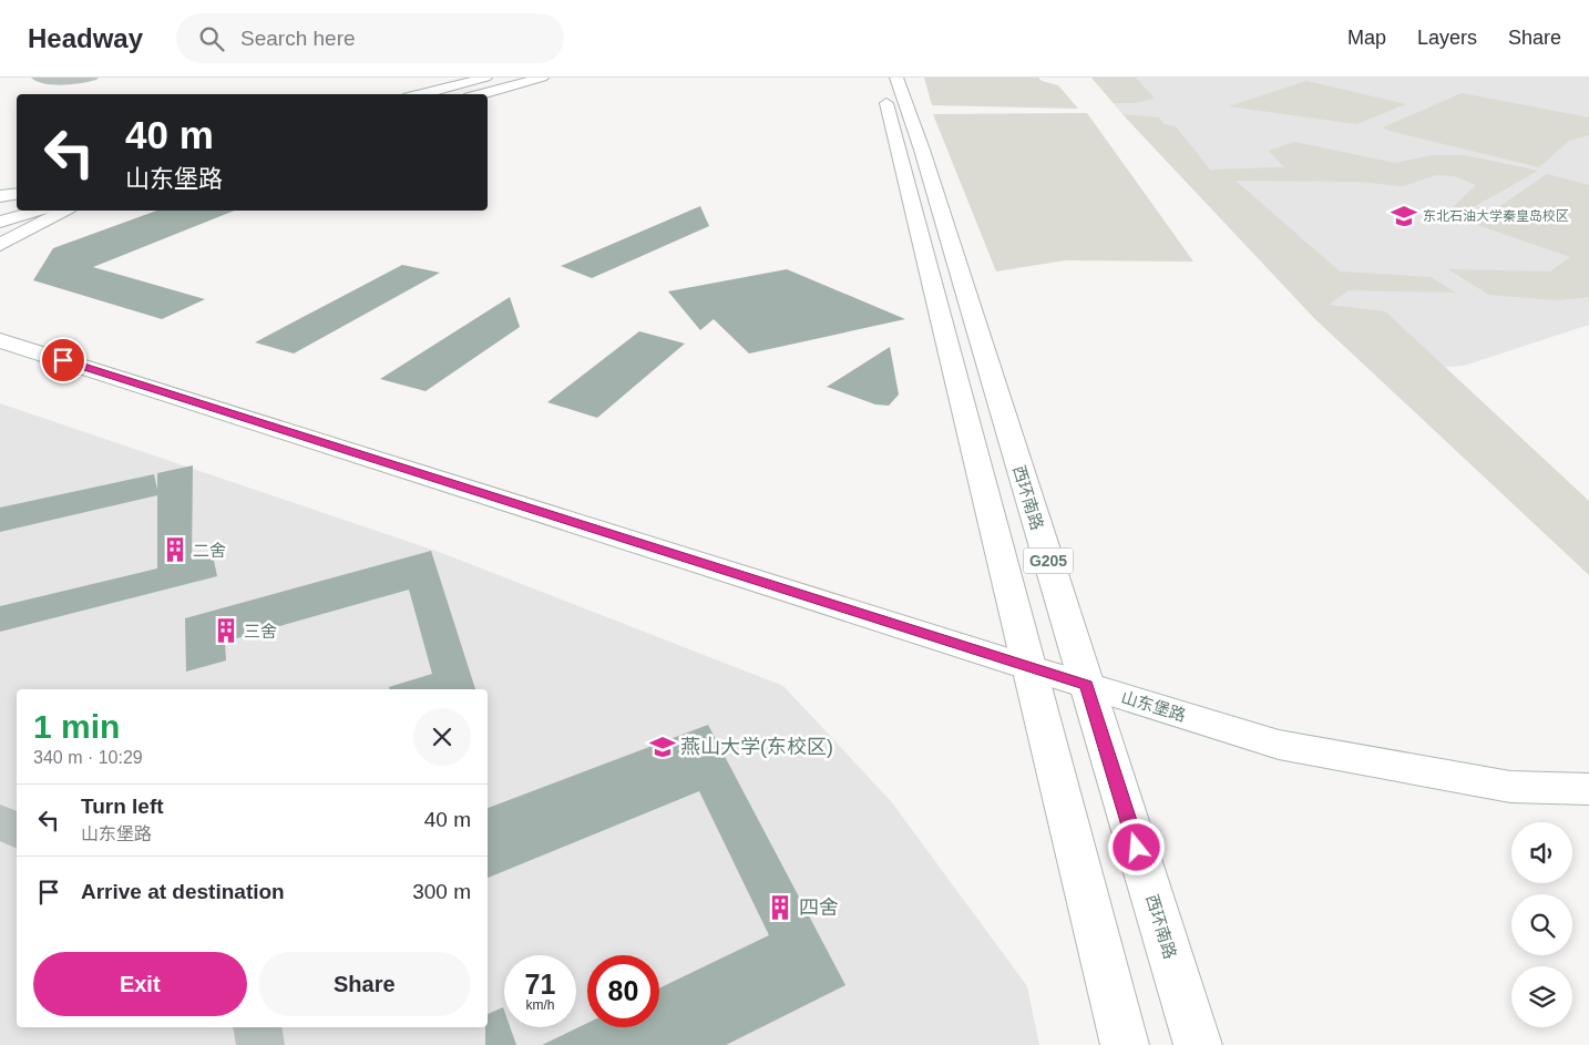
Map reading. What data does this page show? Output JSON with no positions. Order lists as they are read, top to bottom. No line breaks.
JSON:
{"streets":{"main road":["西环南路","G205","山东堡路"]},"crossings":[["西环南路","山东堡路"],["G205","山东堡路"]],"places":{"school or university":["东北石油大学秦皇岛校区","燕山大学(东校区)"],"building":["二舍","三舍","四舍"]},"page":{"header":"Headway","search":"Search here","nav":["Map","Layers","Share"],"turn":["40 m","山东堡路"],"heading":["1 min","340 m · 10:29"],"list":[{"name":"Turn left","note":"山东堡路","value":"40 m"},{"name":"Arrive at destination","value":"300 m"}],"buttons":["Exit","Share"],"speed":"71 km/h","limit":"80"}}
